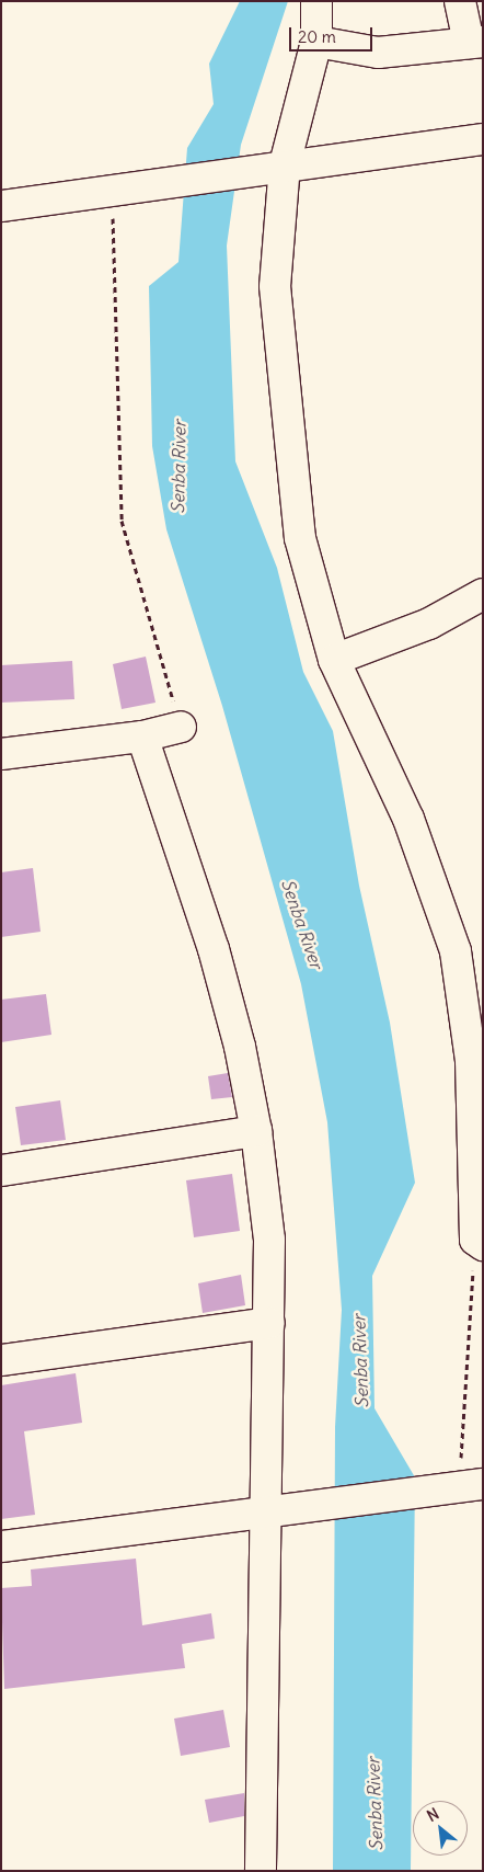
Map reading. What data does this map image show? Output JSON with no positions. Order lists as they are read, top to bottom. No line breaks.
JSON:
{"water":["Senba River"],"scale_bar":"20 m","north":"top left"}
